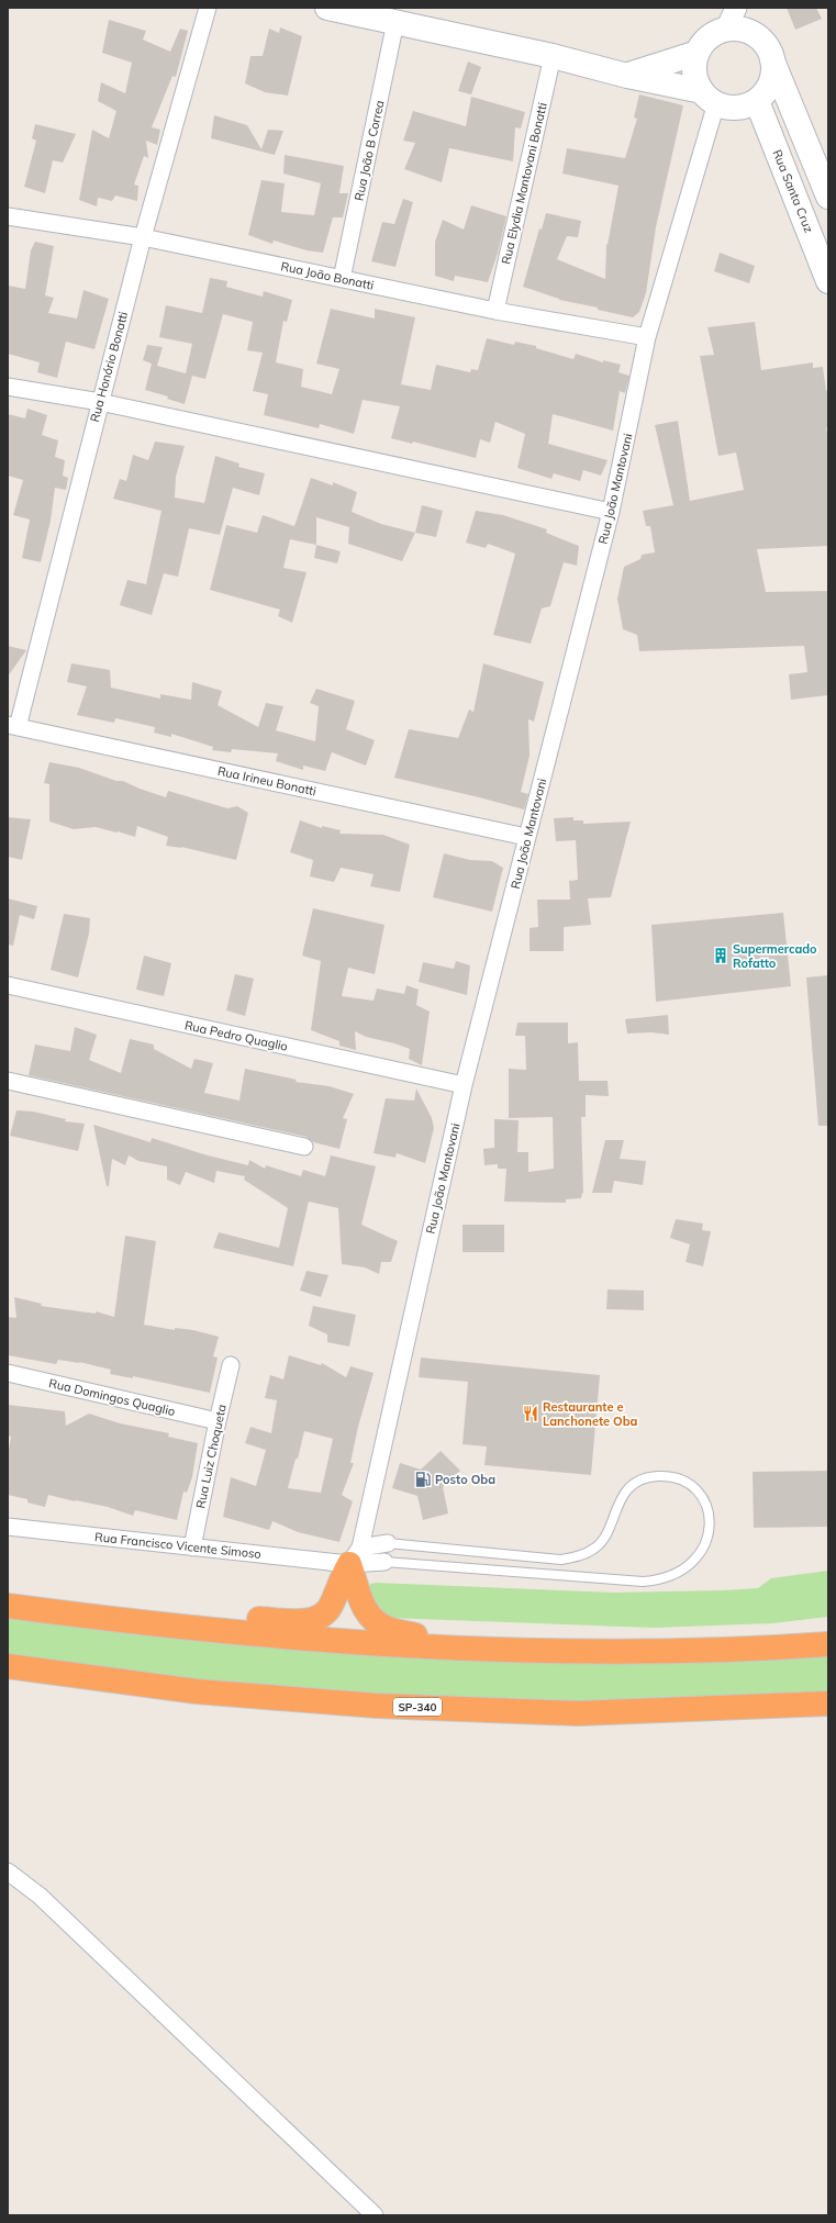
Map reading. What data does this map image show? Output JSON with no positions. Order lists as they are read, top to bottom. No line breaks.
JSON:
{"streets":{"highway":["SP-340"],"main road":["Rua Santa Cruz"],"street":["Rua João B Correa","Rua Elydia Mantovani Bonatti","Rua João Bonatti","Rua Honório Bonatti","Rua João Mantovani","Rua Irineu Bonatti","Rua Pedro Quaglio","Rua Domingos Quaglio","Rua Luiz Choqueta","Rua Francisco Vicente Simoso"]},"crossings":[["Rua João B Correa","Rua João Bonatti"],["Rua Elydia Mantovani Bonatti","Rua João Bonatti"],["Rua Santa Cruz","Rua João Mantovani"],["Rua João Bonatti","Rua Honório Bonatti"],["Rua João Bonatti","Rua João Mantovani"],["Rua Honório Bonatti","Rua Irineu Bonatti"],["Rua João Mantovani","Rua Irineu Bonatti"],["Rua João Mantovani","Rua Pedro Quaglio"],["Rua João Mantovani","Rua Francisco Vicente Simoso"],["Rua Domingos Quaglio","Rua Luiz Choqueta"],["Rua Luiz Choqueta","Rua Francisco Vicente Simoso"]],"places":{"building":["Supermercado Rofatto"],"restaurant":["Restaurante e Lanchonete Oba"],"fuel station":["Posto Oba"]}}
